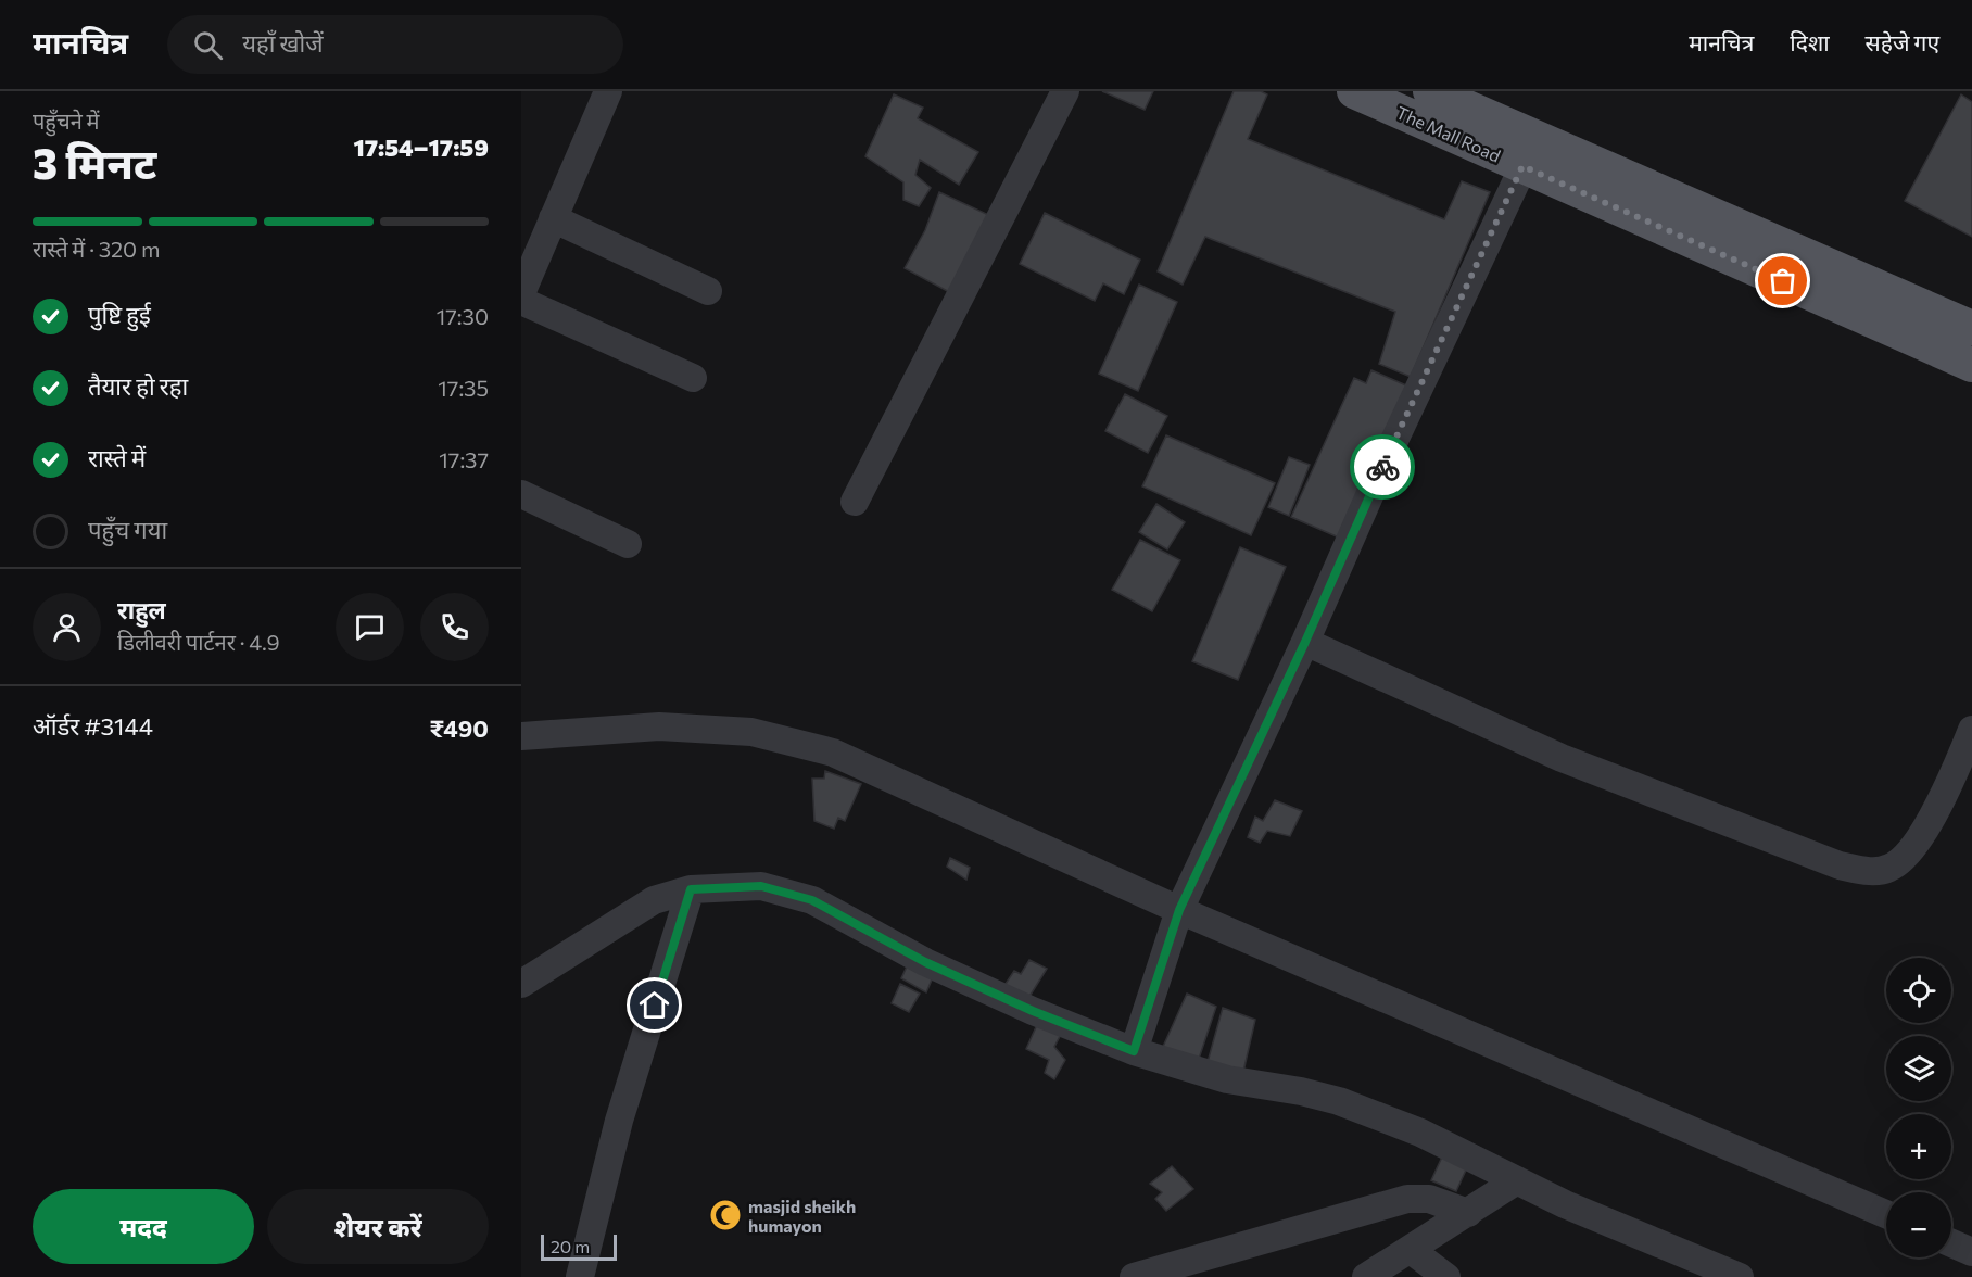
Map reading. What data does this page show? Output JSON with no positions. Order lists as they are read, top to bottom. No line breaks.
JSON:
{"streets":{"main road":["The Mall Road"]},"places":{"mosque":["masjid sheikh humayon"]},"scale_bar":"20 m","page":{"header":"मानचित्र","search":"यहाँ खोजें","nav":["मानचित्र","दिशा","सहेजे गए"],"heading":["3 मिनट","पहुँचने में","17:54–17:59"],"panel":["राहुल","डिलीवरी पार्टनर · 4.9","ऑर्डर #3144","₹490"],"bar":"रास्ते में · 320 m","list":[["पुष्टि हुई","17:30"],["तैयार हो रहा","17:35"],["रास्ते में","17:37"],"पहुँच गया"],"map_buttons":["+","−"],"buttons":["मदद","शेयर करें"],"scale":"20 m"}}
